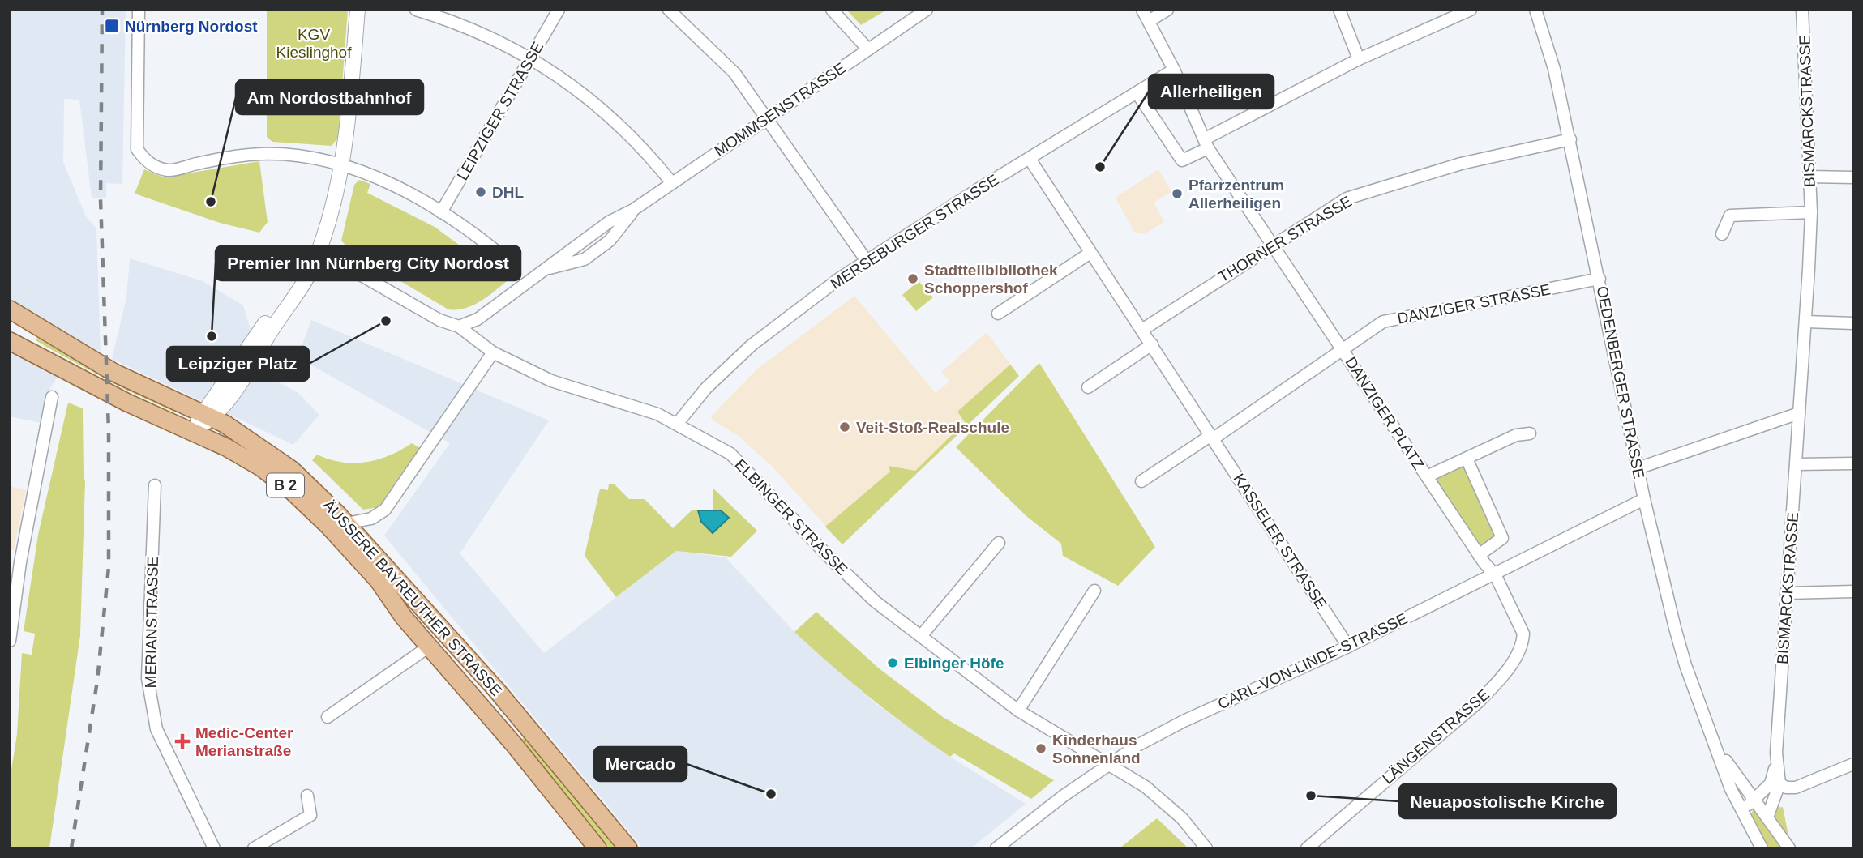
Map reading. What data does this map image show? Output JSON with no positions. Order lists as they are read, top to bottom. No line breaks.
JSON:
{"streets":{"main road":["B 2","ÄUSSERE BAYREUTHER STRASSE"],"street":["MOMMSENSTRASSE","LEIPZIGER STRASSE","BISMARCKSTRASSE","MERSEBURGER STRASSE","THORNER STRASSE","DANZIGER STRASSE","OEDENBERGER STRASSE","DANZIGER PLATZ","ELBINGER STRASSE","KASSELER STRASSE","MERIANSTRASSE","CARL-VON-LINDE-STRASSE","LÄNGENSTRASSE"]},"crossings":[["MOMMSENSTRASSE","ELBINGER STRASSE"],["BISMARCKSTRASSE","OEDENBERGER STRASSE"],["MERSEBURGER STRASSE","DANZIGER PLATZ"],["MERSEBURGER STRASSE","ELBINGER STRASSE"],["MERSEBURGER STRASSE","KASSELER STRASSE"],["THORNER STRASSE","OEDENBERGER STRASSE"],["THORNER STRASSE","DANZIGER PLATZ"],["THORNER STRASSE","KASSELER STRASSE"],["DANZIGER STRASSE","OEDENBERGER STRASSE"],["DANZIGER STRASSE","DANZIGER PLATZ"],["DANZIGER STRASSE","KASSELER STRASSE"],["OEDENBERGER STRASSE","CARL-VON-LINDE-STRASSE"],["DANZIGER PLATZ","CARL-VON-LINDE-STRASSE"],["DANZIGER PLATZ","LÄNGENSTRASSE"],["ELBINGER STRASSE","CARL-VON-LINDE-STRASSE"],["KASSELER STRASSE","CARL-VON-LINDE-STRASSE"],["CARL-VON-LINDE-STRASSE","LÄNGENSTRASSE"]],"parks":["KGV Kieslinghof"],"places":{"transit":["Nürnberg Nordost"],"other":["Allerheiligen","DHL","Pfarrzentrum Allerheiligen","Am Nordostbahnhof","Stadtteilbibliothek Schoppershof","Leipziger Platz","Premier Inn Nürnberg City Nordost","Veit-Stoß-Realschule","Elbinger Höfe","Kinderhaus Sonnenland","Mercado","Neuapostolische Kirche"],"health":["Medic-Center Merianstraße"]}}
